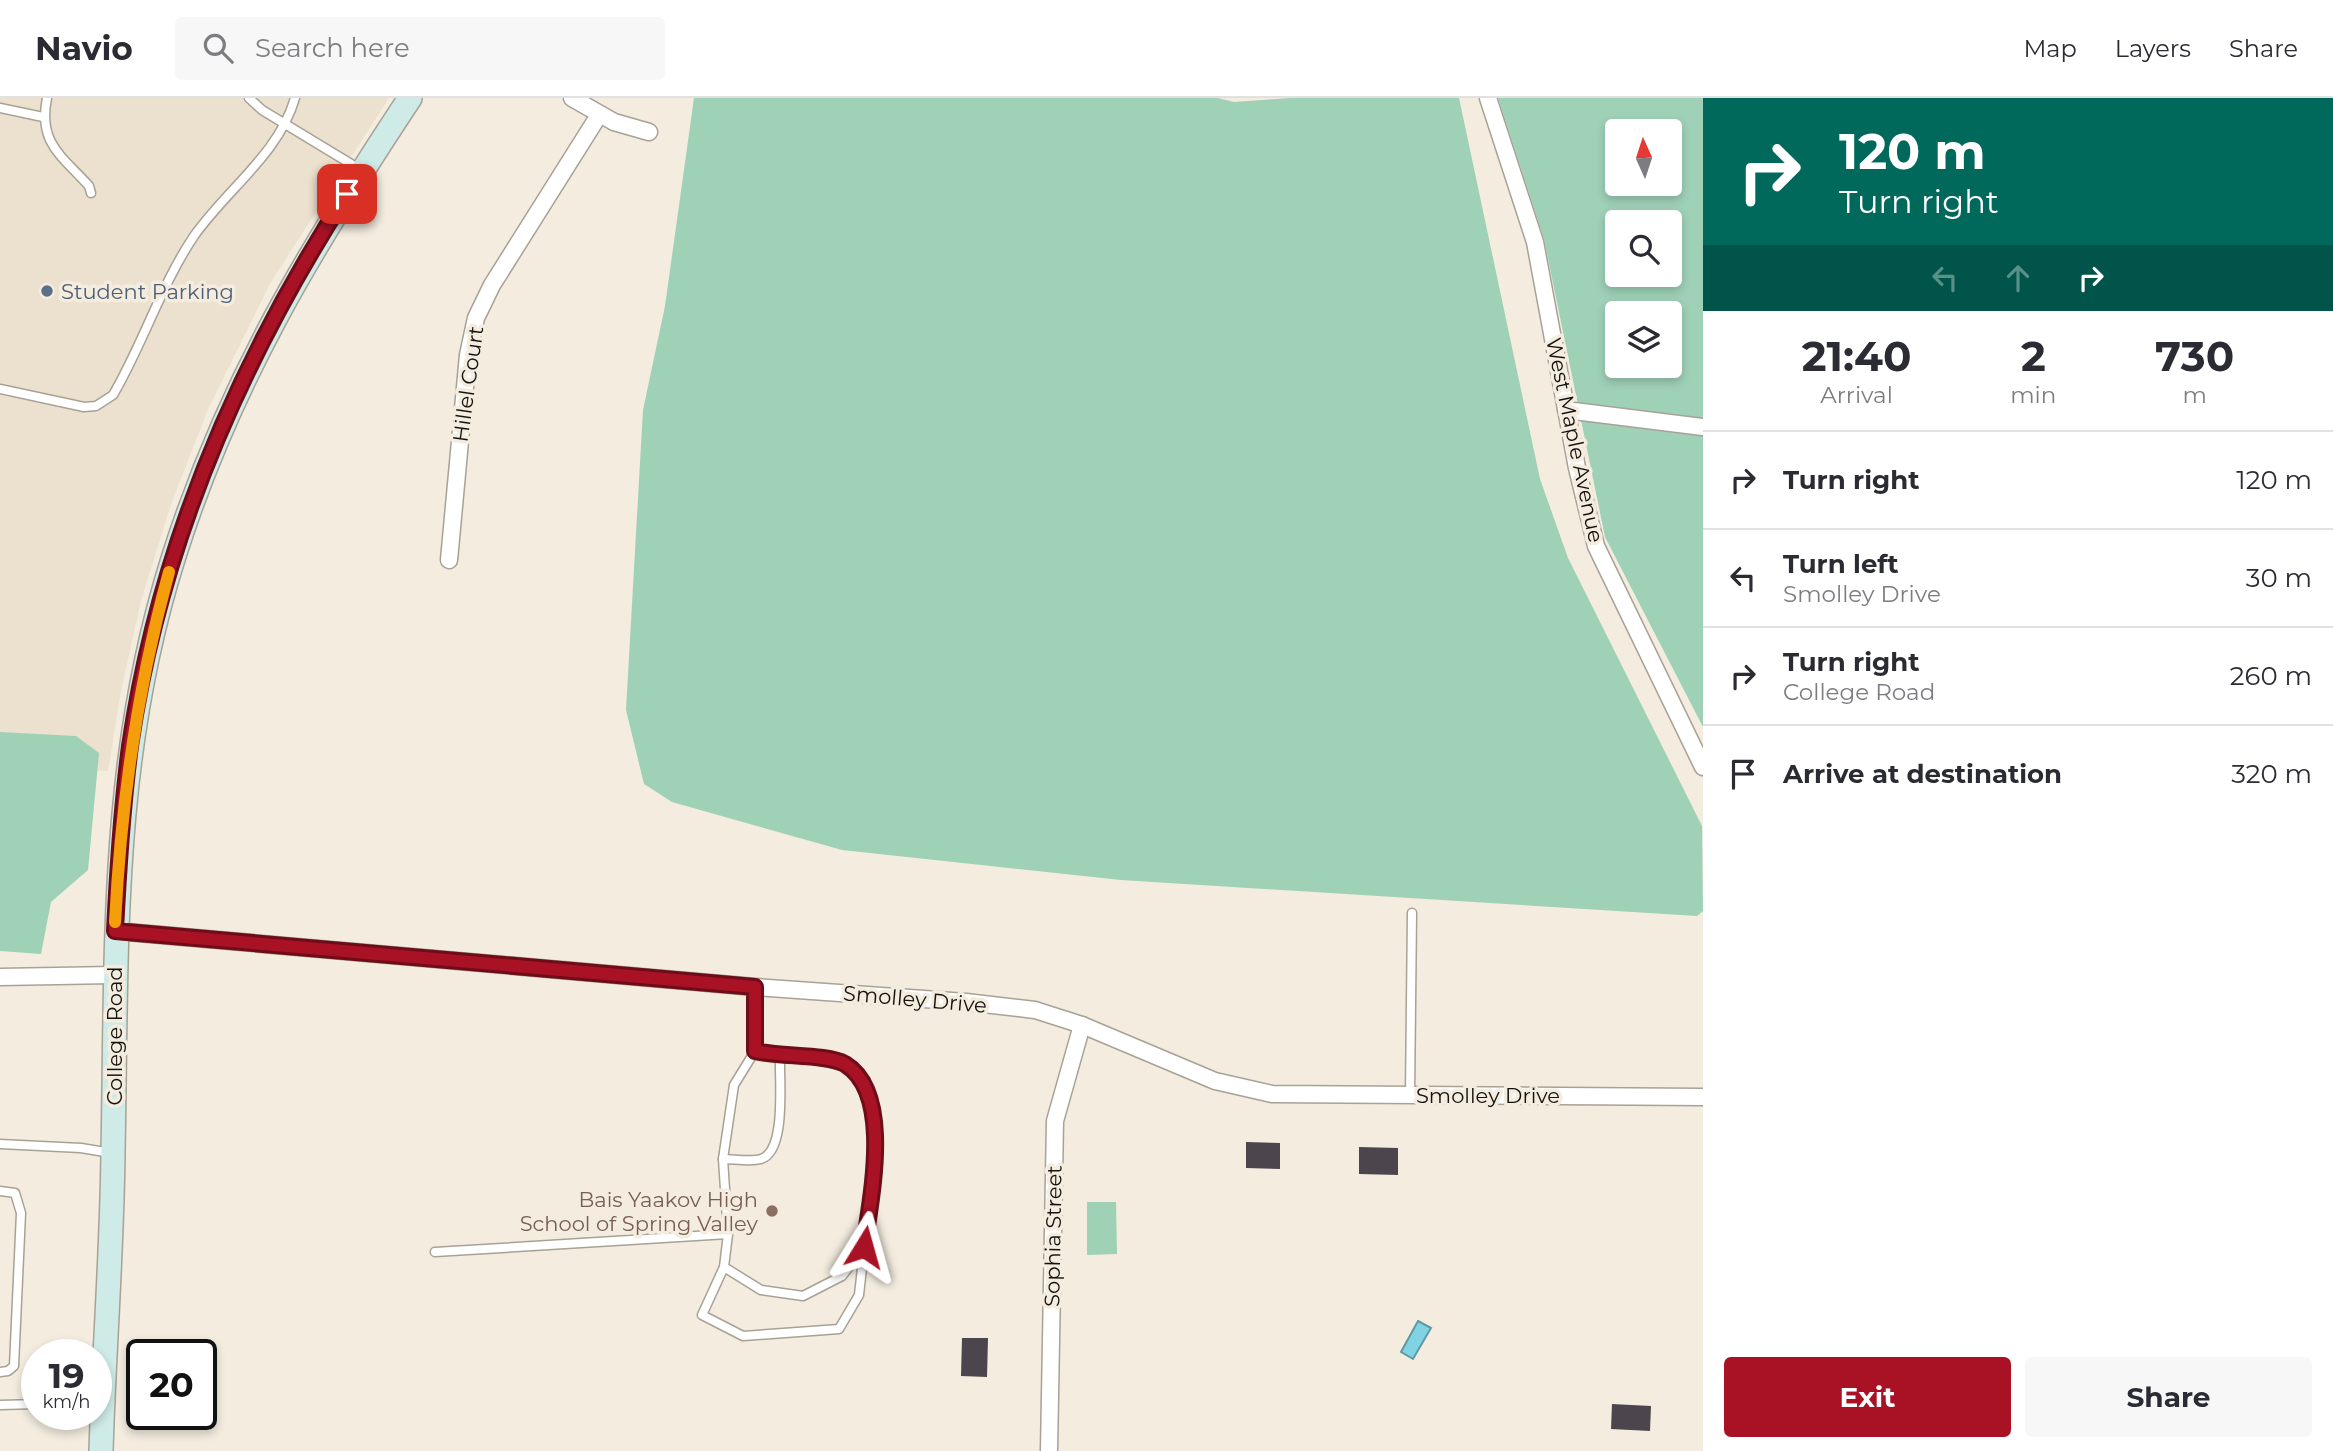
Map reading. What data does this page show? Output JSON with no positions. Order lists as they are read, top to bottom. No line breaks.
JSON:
{"streets":{"street":["Hillel Court","West Maple Avenue","Smolley Drive","College Road","Sophia Street"]},"crossings":[["Smolley Drive","College Road"],["Smolley Drive","Sophia Street"]],"places":["Student Parking","Bais Yaakov High School of Spring Valley"],"north":"top","page":{"header":"Navio","search":"Search here","nav":["Map","Layers","Share"],"turn":["120 m","Turn right"],"eta":["21:40","Arrival","2","min","730","m"],"list":[{"name":"Turn right","value":"120 m"},{"name":"Turn left","note":"Smolley Drive","value":"30 m"},{"name":"Turn right","note":"College Road","value":"260 m"},{"name":"Arrive at destination","value":"320 m"}],"speed":"19 km/h","limit":"20","buttons":["Exit","Share"]}}
